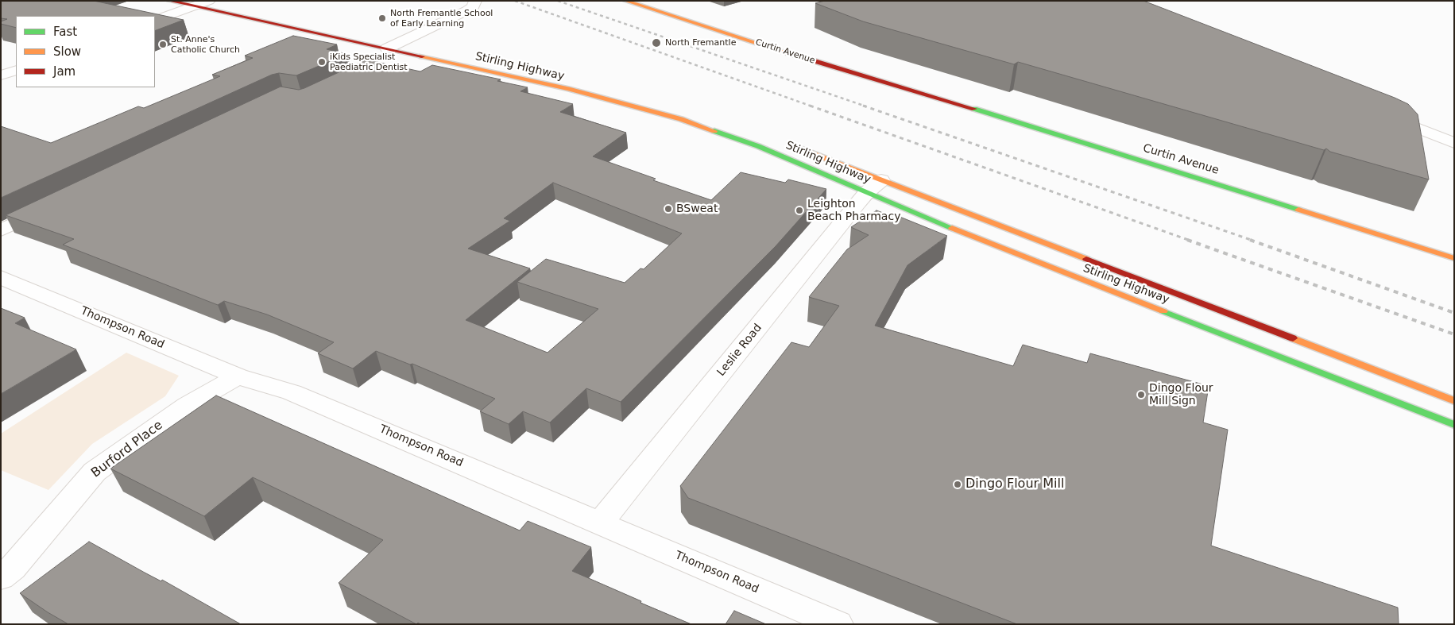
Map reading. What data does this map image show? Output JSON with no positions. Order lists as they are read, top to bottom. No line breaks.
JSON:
{"streets":{"main road":["Curtin Avenue","Stirling Highway"],"street":["Thompson Road","Leslie Road","Burford Place"]},"crossings":[["Stirling Highway","Leslie Road"],["Thompson Road","Leslie Road"],["Thompson Road","Burford Place"]],"places":["North Fremantle School of Early Learning","North Fremantle","St. Anne's Catholic Church","iKids Specialist Paediatric Dentist","BSweat","Leighton Beach Pharmacy","Dingo Flour Mill Sign","Dingo Flour Mill"],"legend":["Fast","Slow","Jam"]}
